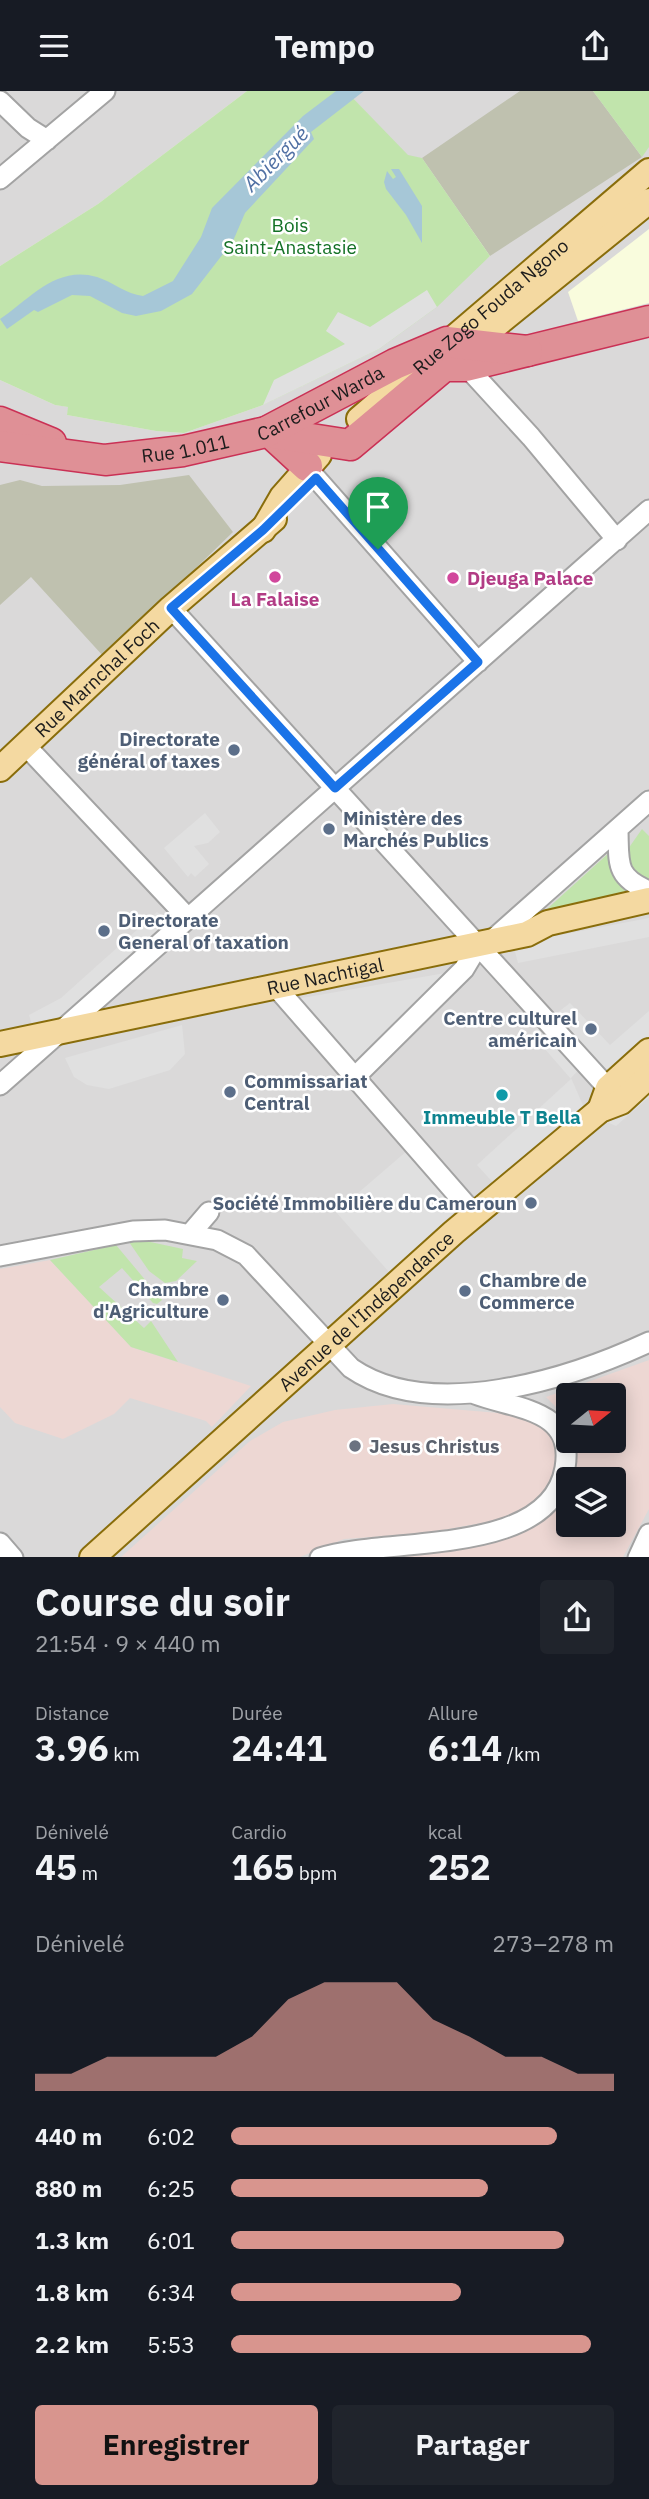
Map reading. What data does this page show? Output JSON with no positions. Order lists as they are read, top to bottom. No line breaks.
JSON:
{"streets":{"highway":["Carrefour Warda","Rue 1.011"],"main road":["Rue Zogo Fouda Ngono","Rue Marnchal Foch","Rue Nachtigal","Avenue de l'Indépendance"]},"crossings":[["Rue Zogo Fouda Ngono","Carrefour Warda"],["Carrefour Warda","Rue 1.011"],["Carrefour Warda","Rue Marnchal Foch"]],"water":["Abiergué"],"parks":["Bois Saint-Anastasie"],"places":["La Falaise","Djeuga Palace","Directorate général of taxes","Ministère des Marchés Publics","Directorate General of taxation","Centre culturel américain","Commissariat Central","Immeuble T Bella","Société Immobilière du Cameroun","Chambre de Commerce","Chambre d'Agriculture","Jesus Christus"],"north":"right","page":{"header":"Tempo","heading":["Course du soir","21:54 · 9 × 440 m"],"stats":[["Distance","3.96 km"],["Durée","24:41"],["Allure","6:14 /km"],["Dénivelé","45 m"],["Cardio","165 bpm"],["kcal","252"]],"chart":["Dénivelé","273–278 m"],"list":[{"name":"440 m","note":"6:02"},{"name":"880 m","note":"6:25"},{"name":"1.3 km","note":"6:01"},{"name":"1.8 km","note":"6:34"},{"name":"2.2 km","note":"5:53"}],"buttons":["Enregistrer","Partager"]}}
